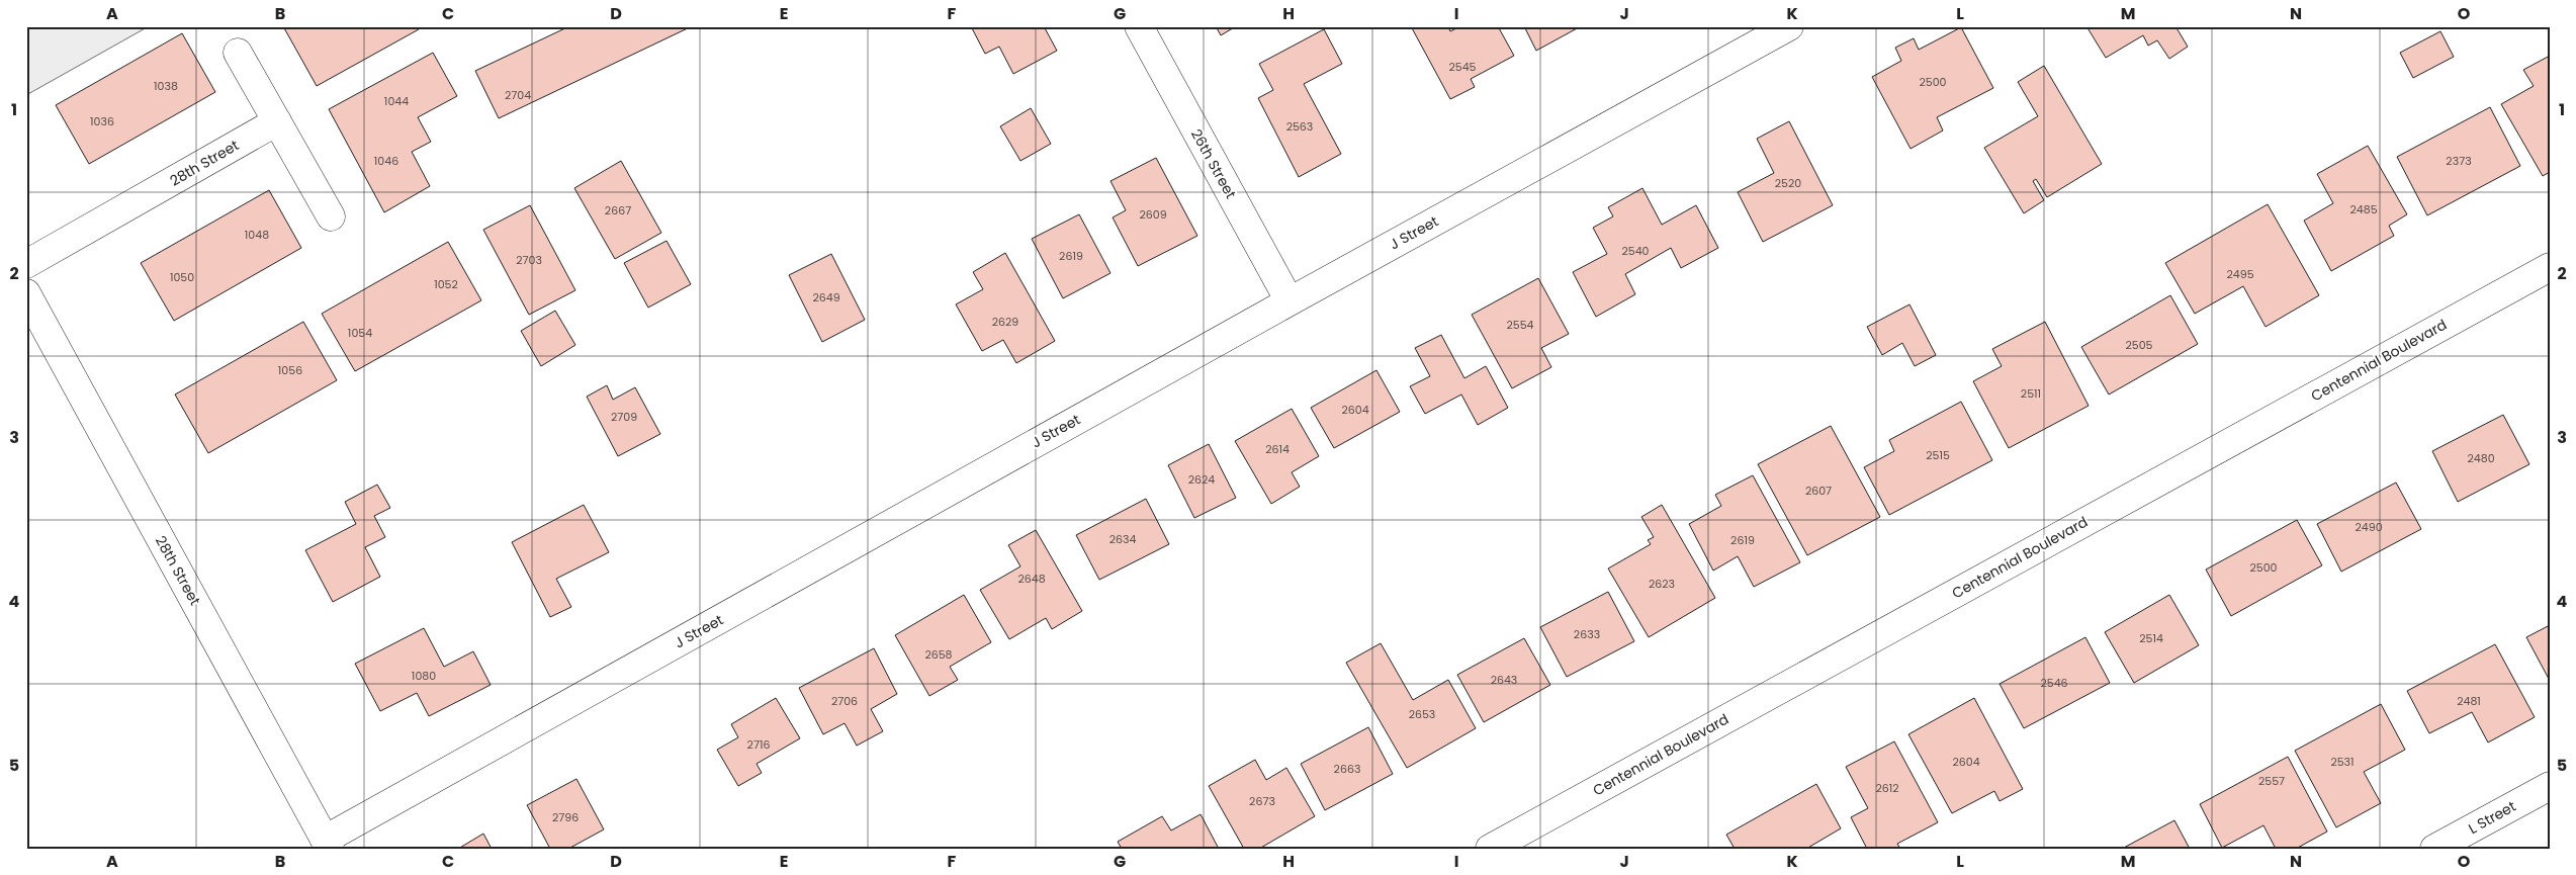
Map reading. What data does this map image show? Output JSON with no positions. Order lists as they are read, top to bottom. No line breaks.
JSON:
{"streets":{"street":["28th Street","26th Street","J Street","Centennial Boulevard","L Street"]},"crossings":[["28th Street","J Street"],["26th Street","J Street"]],"house_numbers":["2545","2500","1038","2704","1044","1036","2563","1046","2373","2520","2485","2667","2609","1048","2540","2619","2703","2495","1050","1052","2649","2629","2554","1054","2505","1056","2511","2604","2709","2614","2515","2480","2624","2607","2490","2634","2619","2500","2648","2623","2633","2514","2658","1080","2643","2546","2706","2481","2653","2716","2604","2531","2663","2557","2612","2673","2796"],"grid":{"columns":["A","B","C","D","E","F","G","H","I","J","K","L","M","N","O"],"rows":["1","2","3","4","5"]}}
